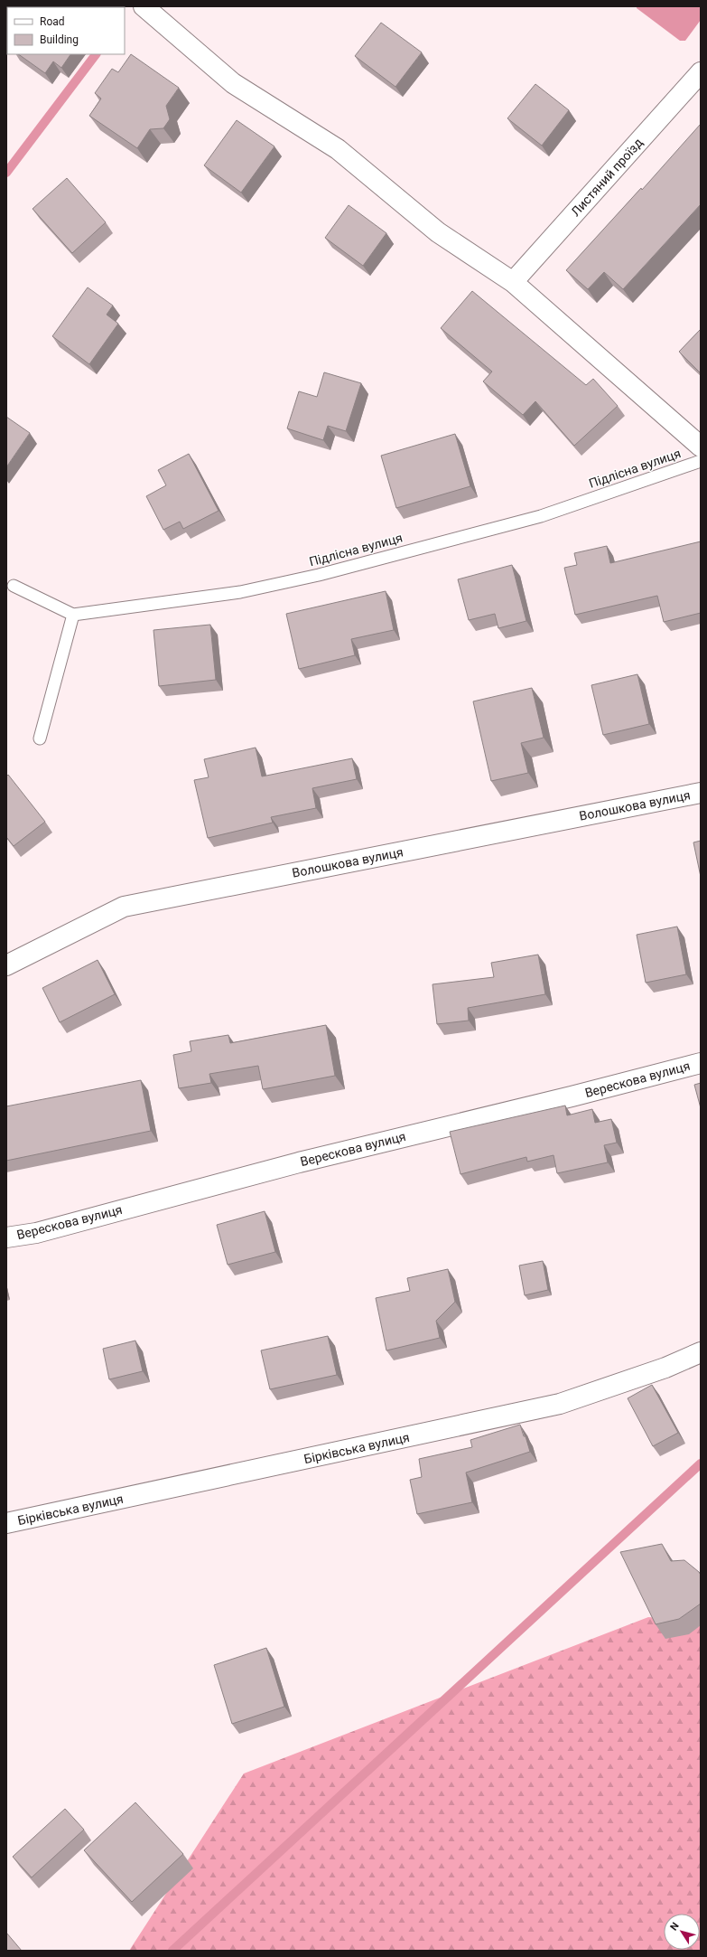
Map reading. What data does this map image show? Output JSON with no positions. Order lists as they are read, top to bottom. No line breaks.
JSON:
{"streets":{"street":["Листяний проїзд","Волошкова вулиця","Верескова вулиця","Бірківська вулиця"],"lane":["Підлісна вулиця"]},"legend":["Road","Building"],"north":"top left"}
